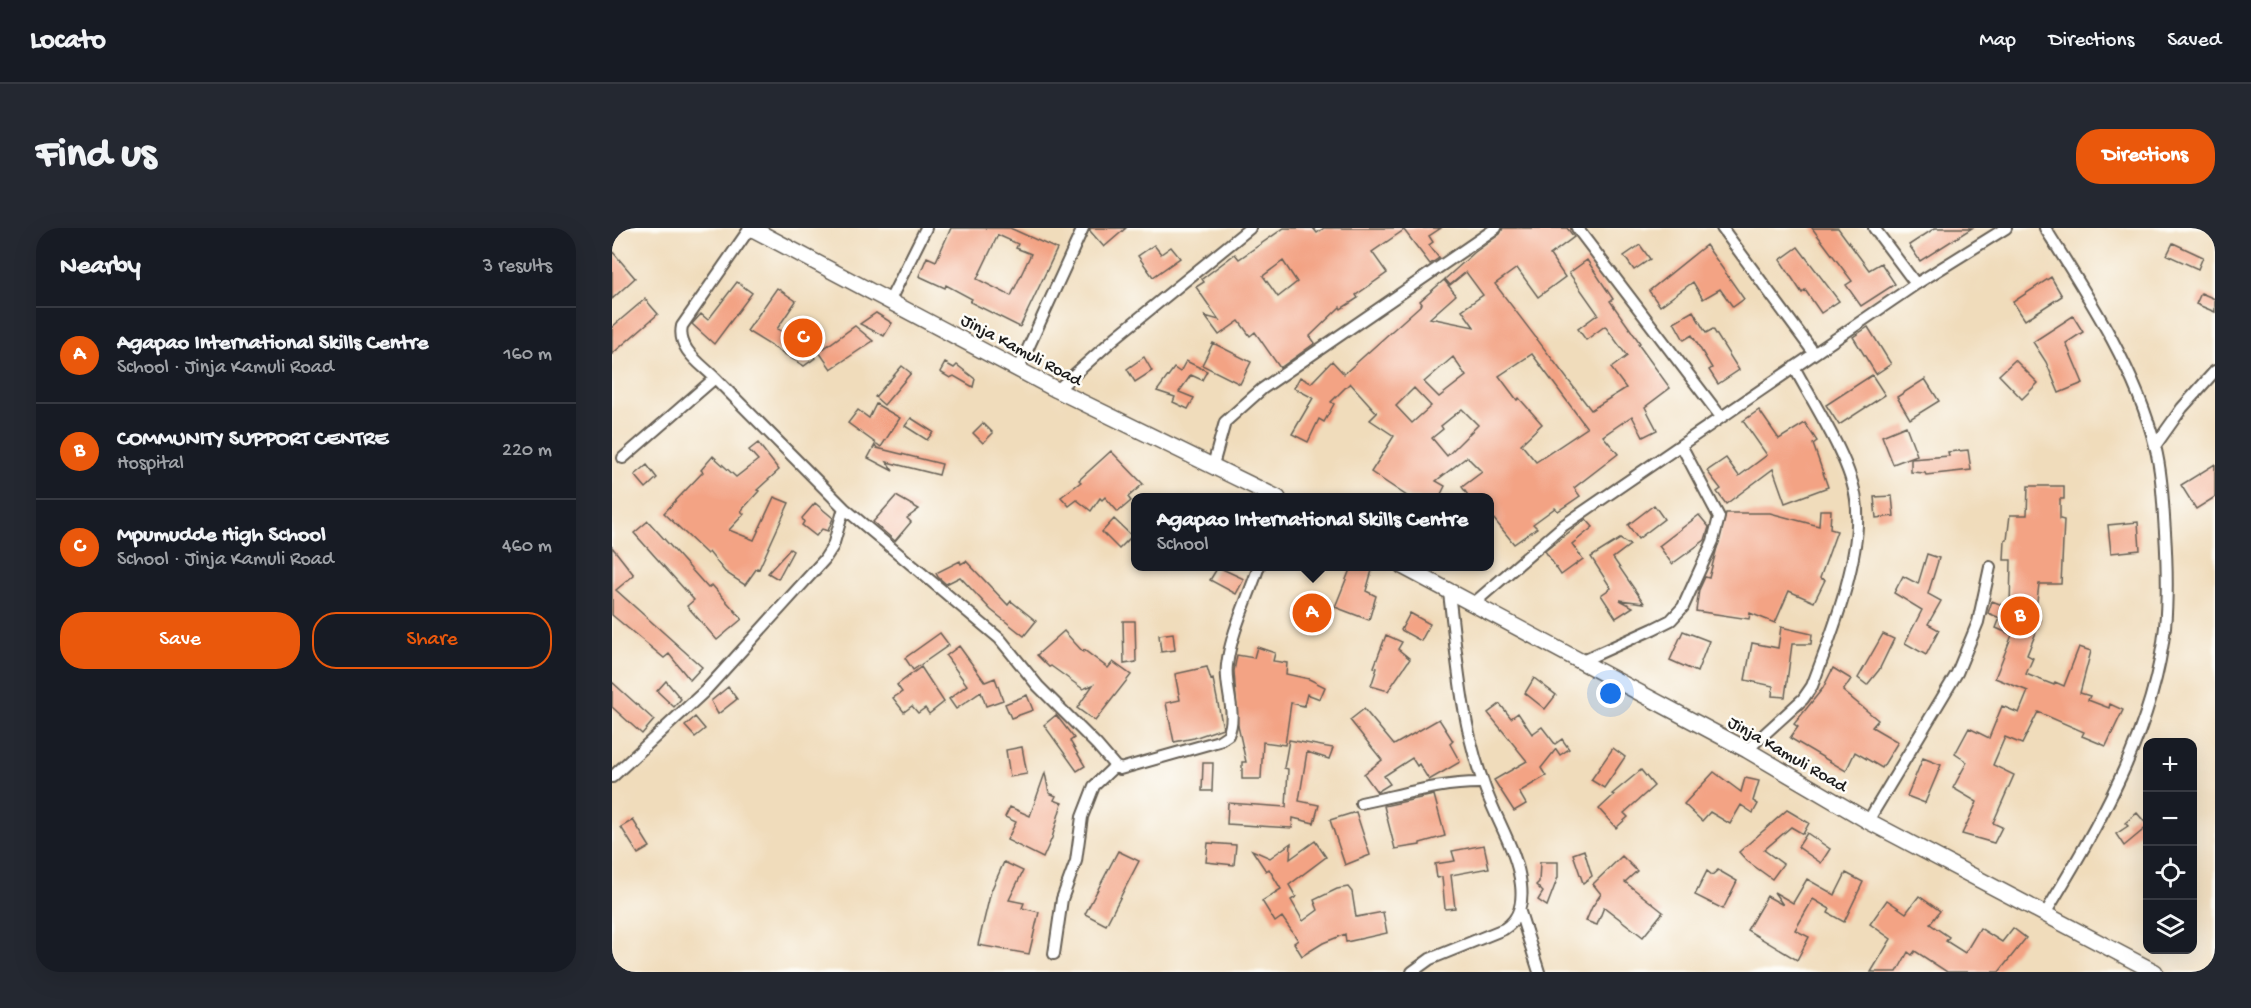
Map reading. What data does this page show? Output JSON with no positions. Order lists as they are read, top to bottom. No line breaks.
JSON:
{"streets":{"main road":["Jinja Kamuli Road"]},"page":{"header":"Locato","nav":["Map","Directions","Saved"],"buttons":["Directions",["Save","Share"]],"title":"Find us","heading":["Nearby","3 results"],"list":[{"mark":"A","name":"Agapao International Skills Centre","note":"School · Jinja Kamuli Road","value":"160 m"},{"mark":"B","name":"COMMUNITY SUPPORT CENTRE","note":"Hospital","value":"220 m"},{"mark":"C","name":"Mpumudde High School","note":"School · Jinja Kamuli Road","value":"460 m"}],"pins":["C","A","B"],"popup":["Agapao International Skills Centre","School"],"map_buttons":["+","−"]}}
